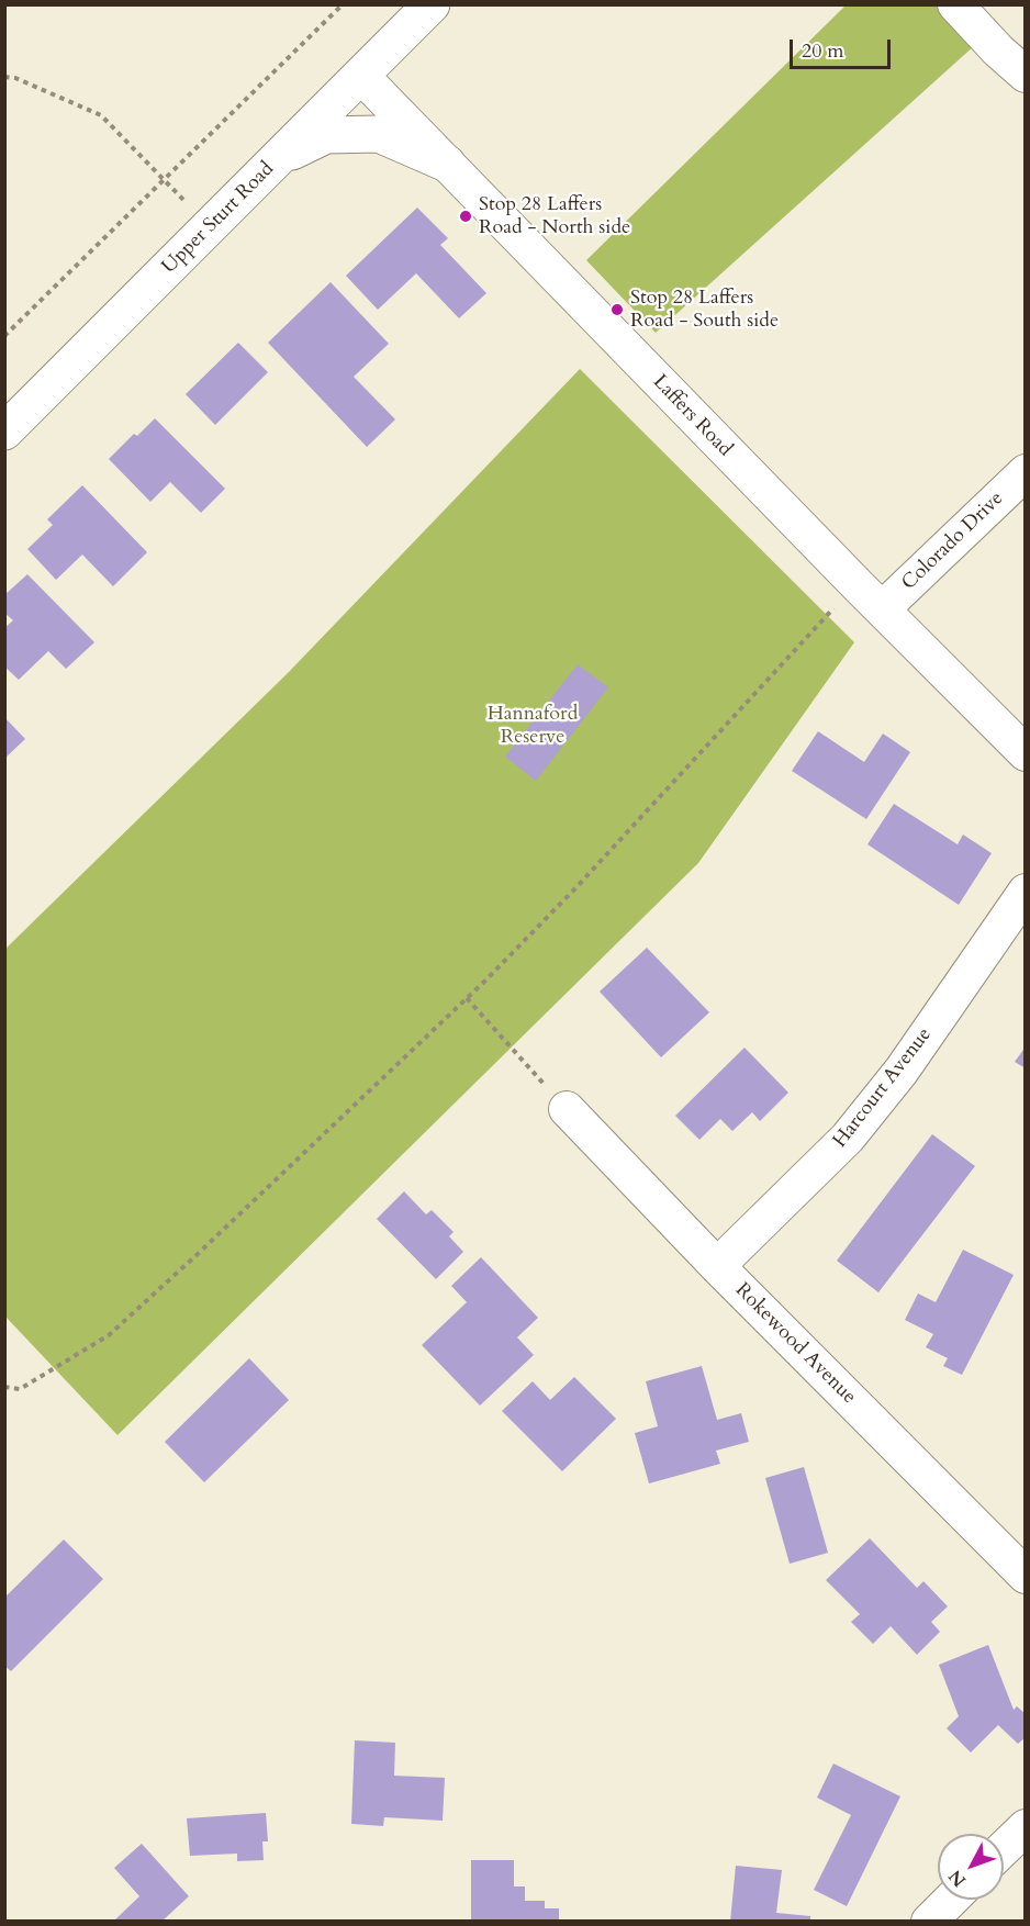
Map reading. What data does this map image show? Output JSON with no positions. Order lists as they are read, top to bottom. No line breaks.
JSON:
{"streets":{"main road":["Upper Sturt Road"],"street":["Laffers Road","Colorado Drive","Harcourt Avenue","Rokewood Avenue"]},"crossings":[["Upper Sturt Road","Laffers Road"],["Laffers Road","Colorado Drive"],["Harcourt Avenue","Rokewood Avenue"]],"parks":["Hannaford Reserve"],"places":["Stop 28 Laffers Road - North side","Stop 28 Laffers Road - South side"],"scale_bar":"20 m","north":"bottom left"}
